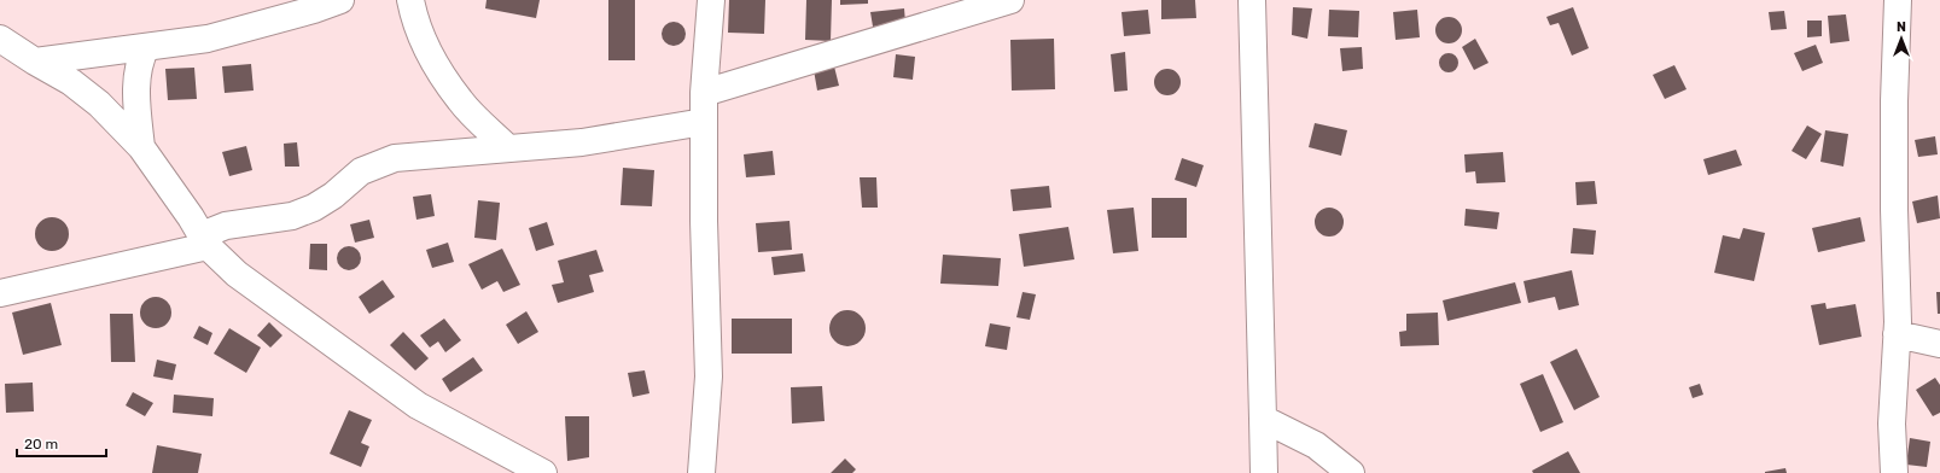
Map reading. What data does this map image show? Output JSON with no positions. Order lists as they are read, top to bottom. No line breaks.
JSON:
{"scale_bar":"20 m","north":"top"}
